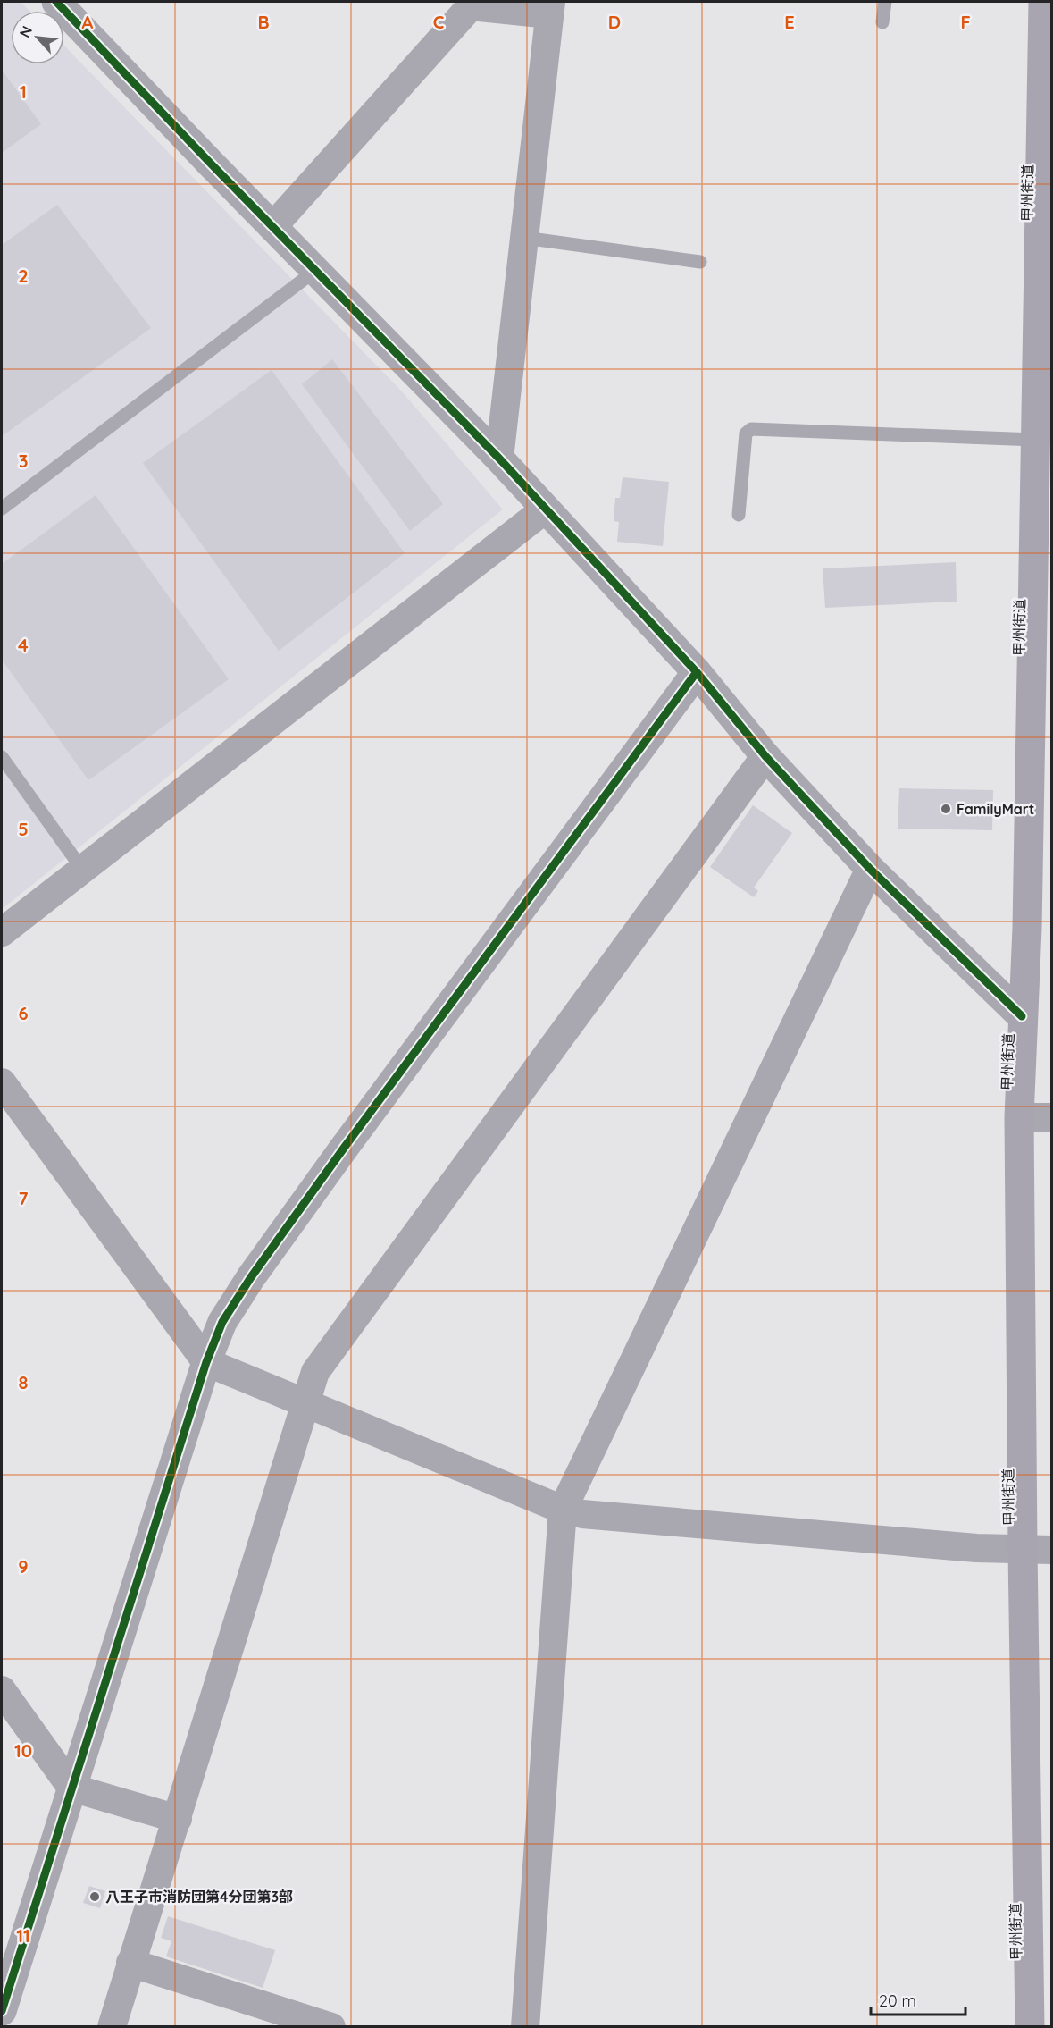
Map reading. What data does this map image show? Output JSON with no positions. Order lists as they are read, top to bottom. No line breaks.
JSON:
{"streets":{"main road":["甲州街道"]},"places":["FamilyMart","八王子市消防団第4分団第3部"],"scale_bar":"20 m","north":"top left","grid":{"columns":["A","B","C","D","E","F"],"rows":["1","2","3","4","5","6","7","8","9","10","11"]}}
